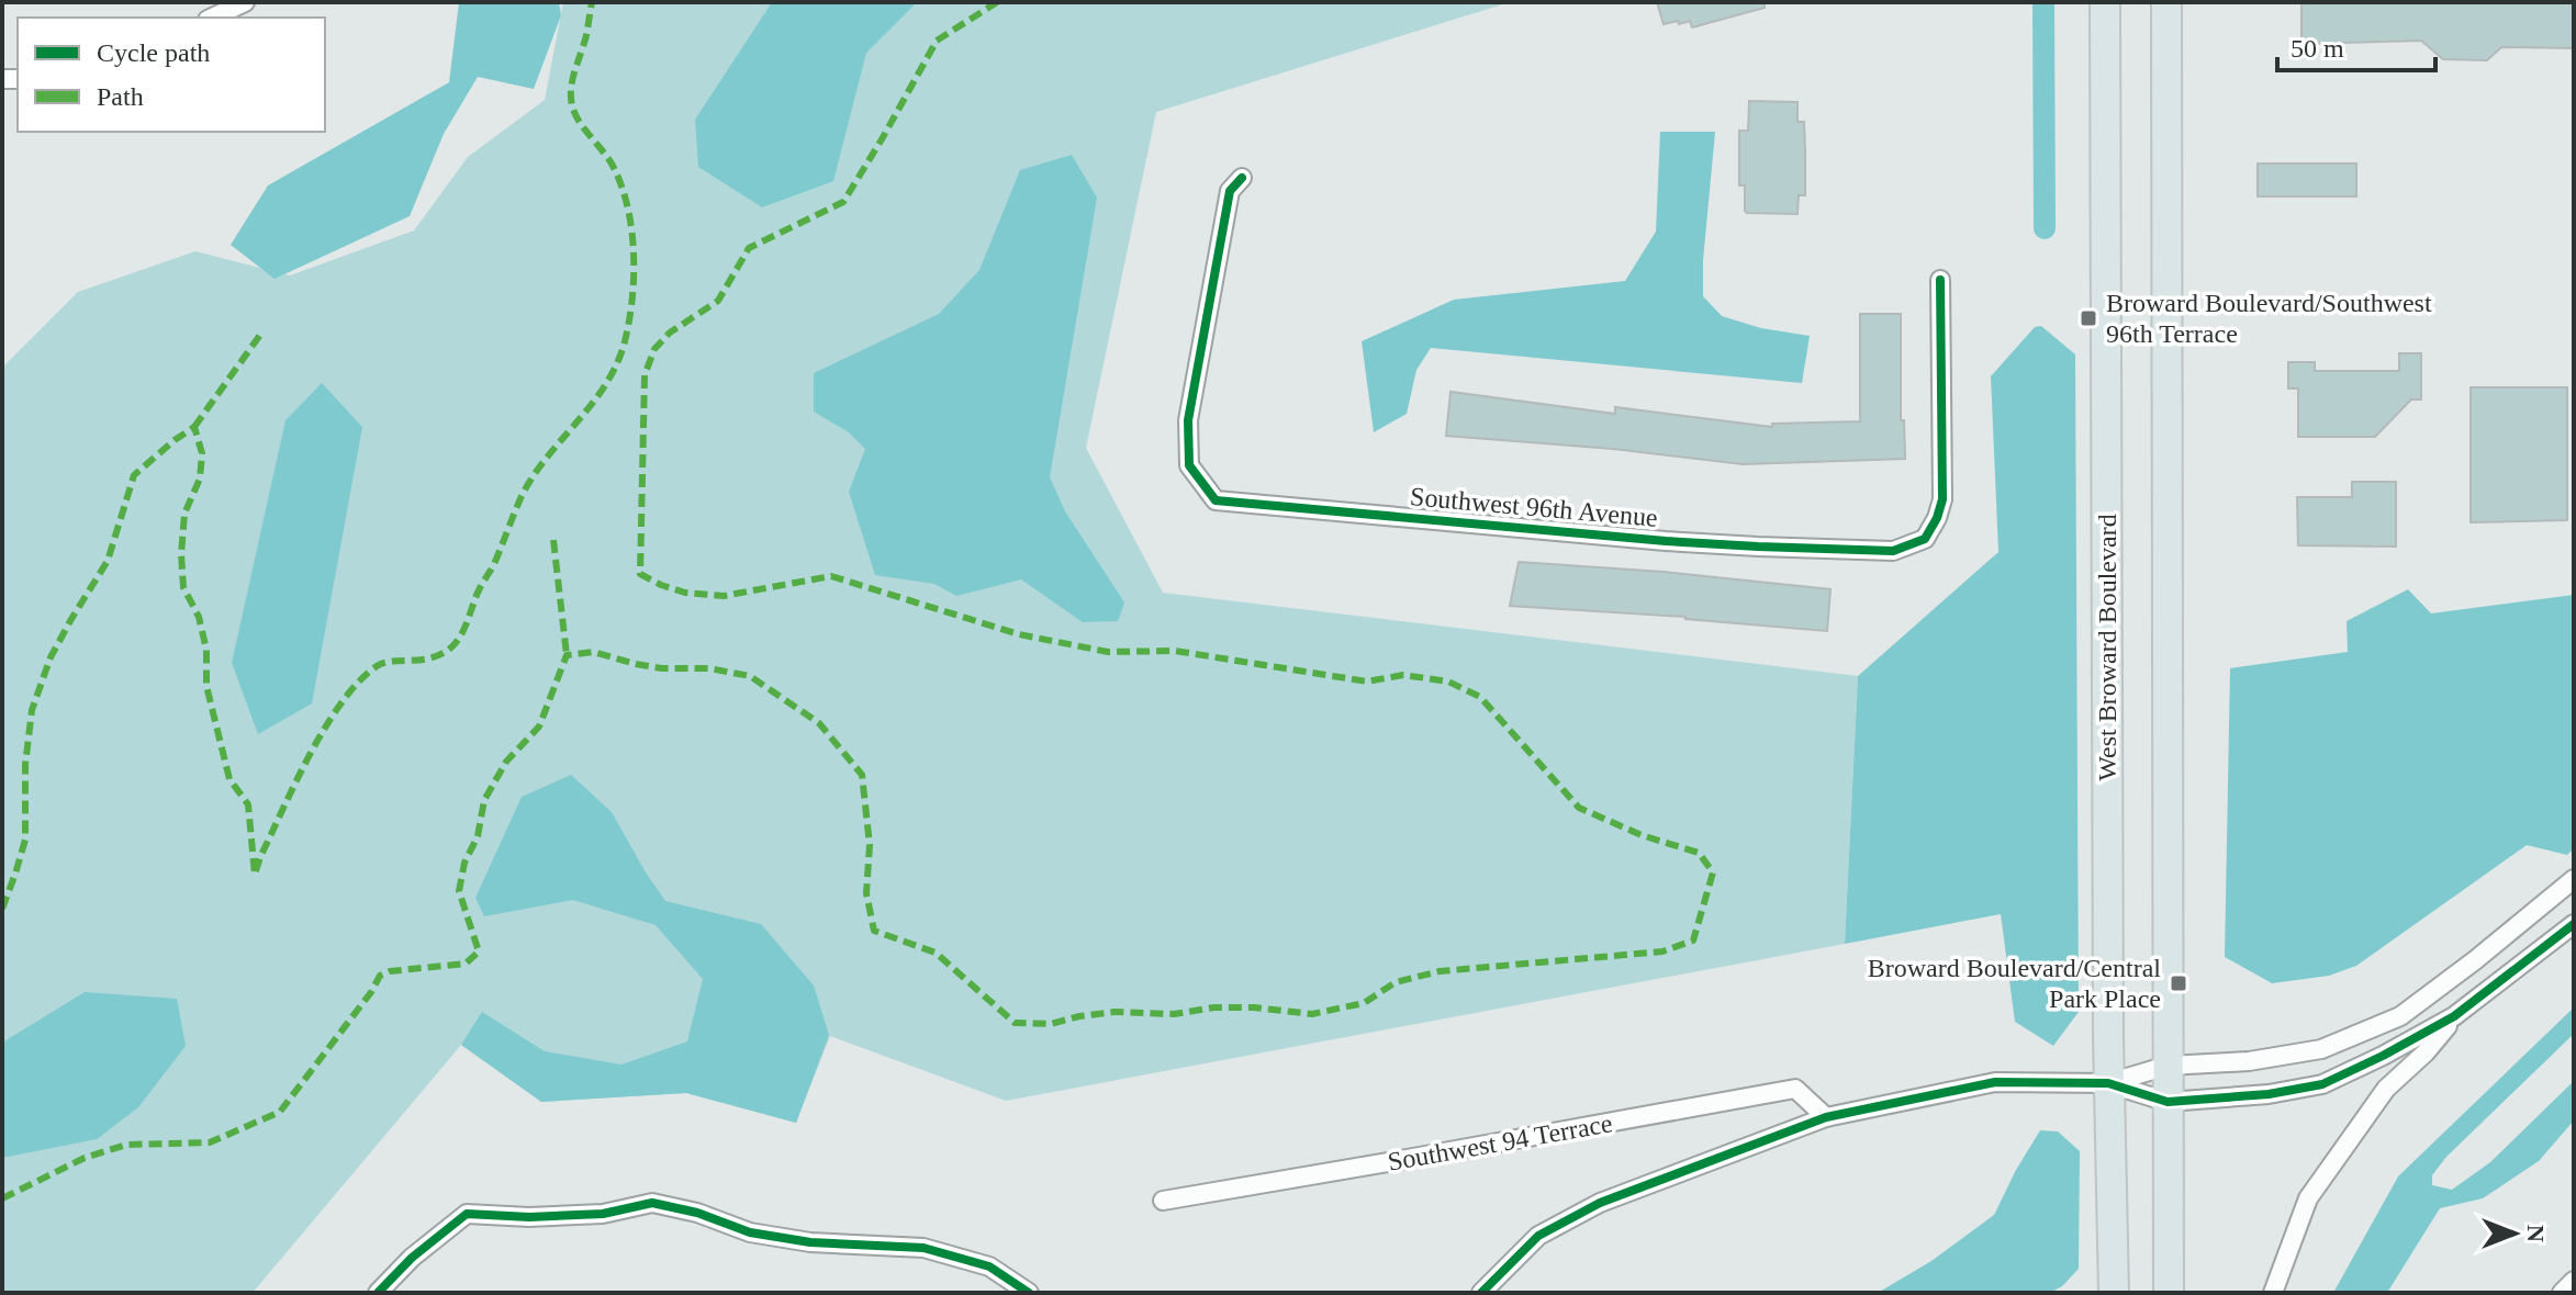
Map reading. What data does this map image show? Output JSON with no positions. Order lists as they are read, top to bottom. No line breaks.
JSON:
{"streets":{"main road":["West Broward Boulevard"],"street":["Southwest 96th Avenue","Southwest 94 Terrace"]},"places":{"transit":["Broward Boulevard/Southwest 96th Terrace","Broward Boulevard/Central Park Place"]},"legend":["Cycle path","Path"],"scale_bar":"50 m","north":"right"}
